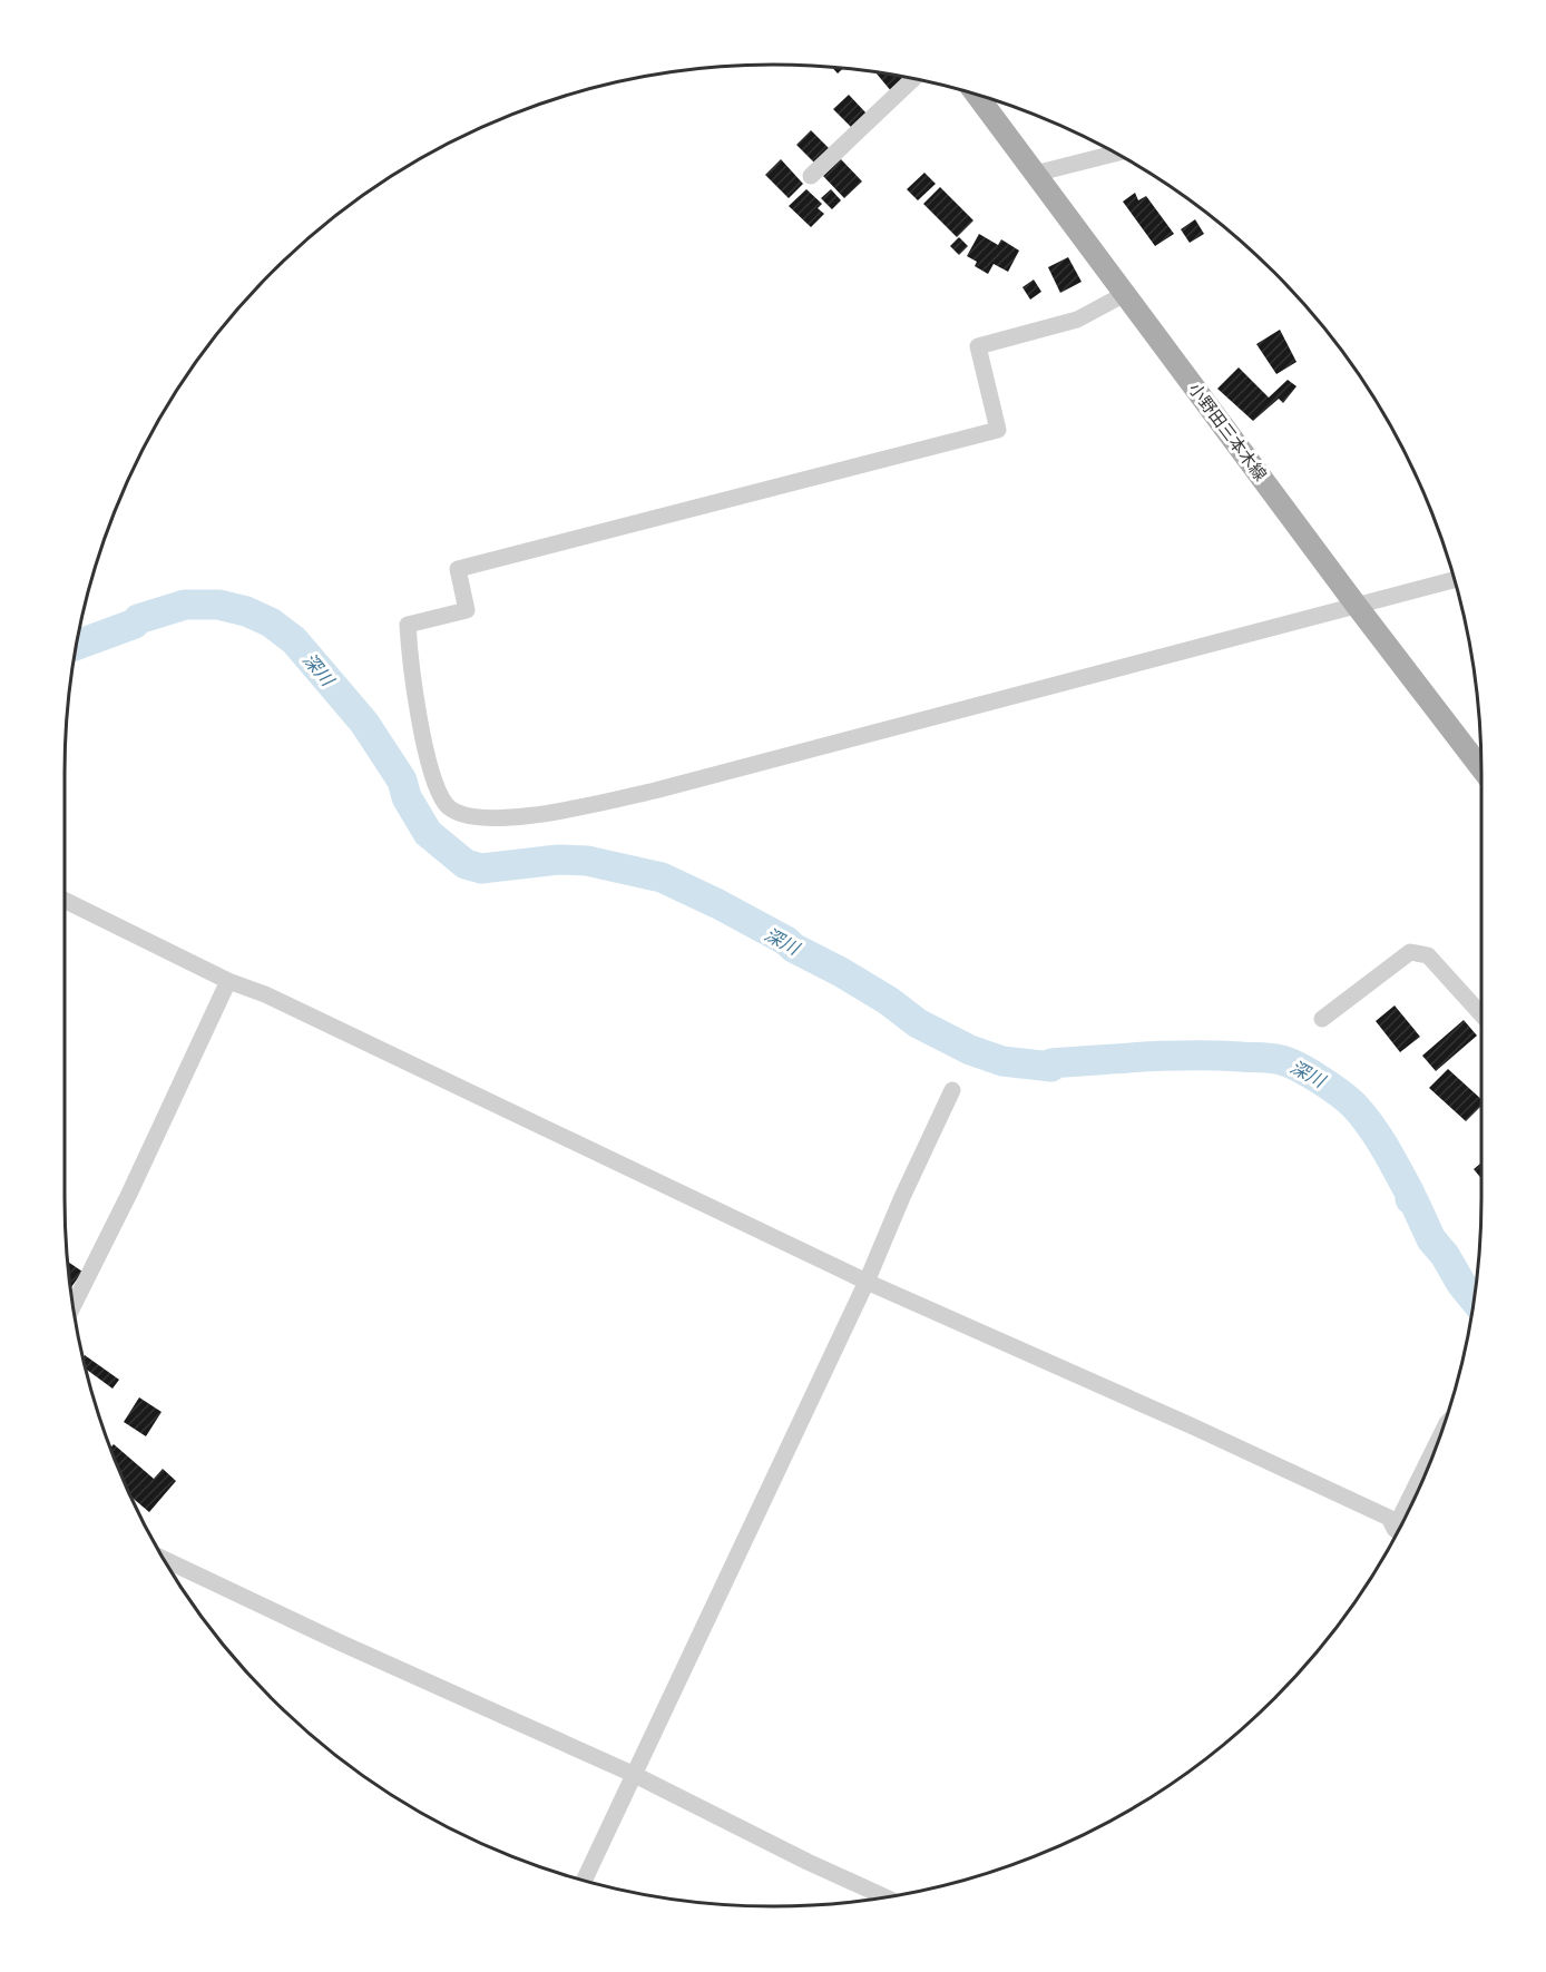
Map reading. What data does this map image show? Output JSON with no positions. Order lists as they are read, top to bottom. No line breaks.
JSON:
{"streets":{"main road":["小野田三本木線"]},"water":["深川"]}
